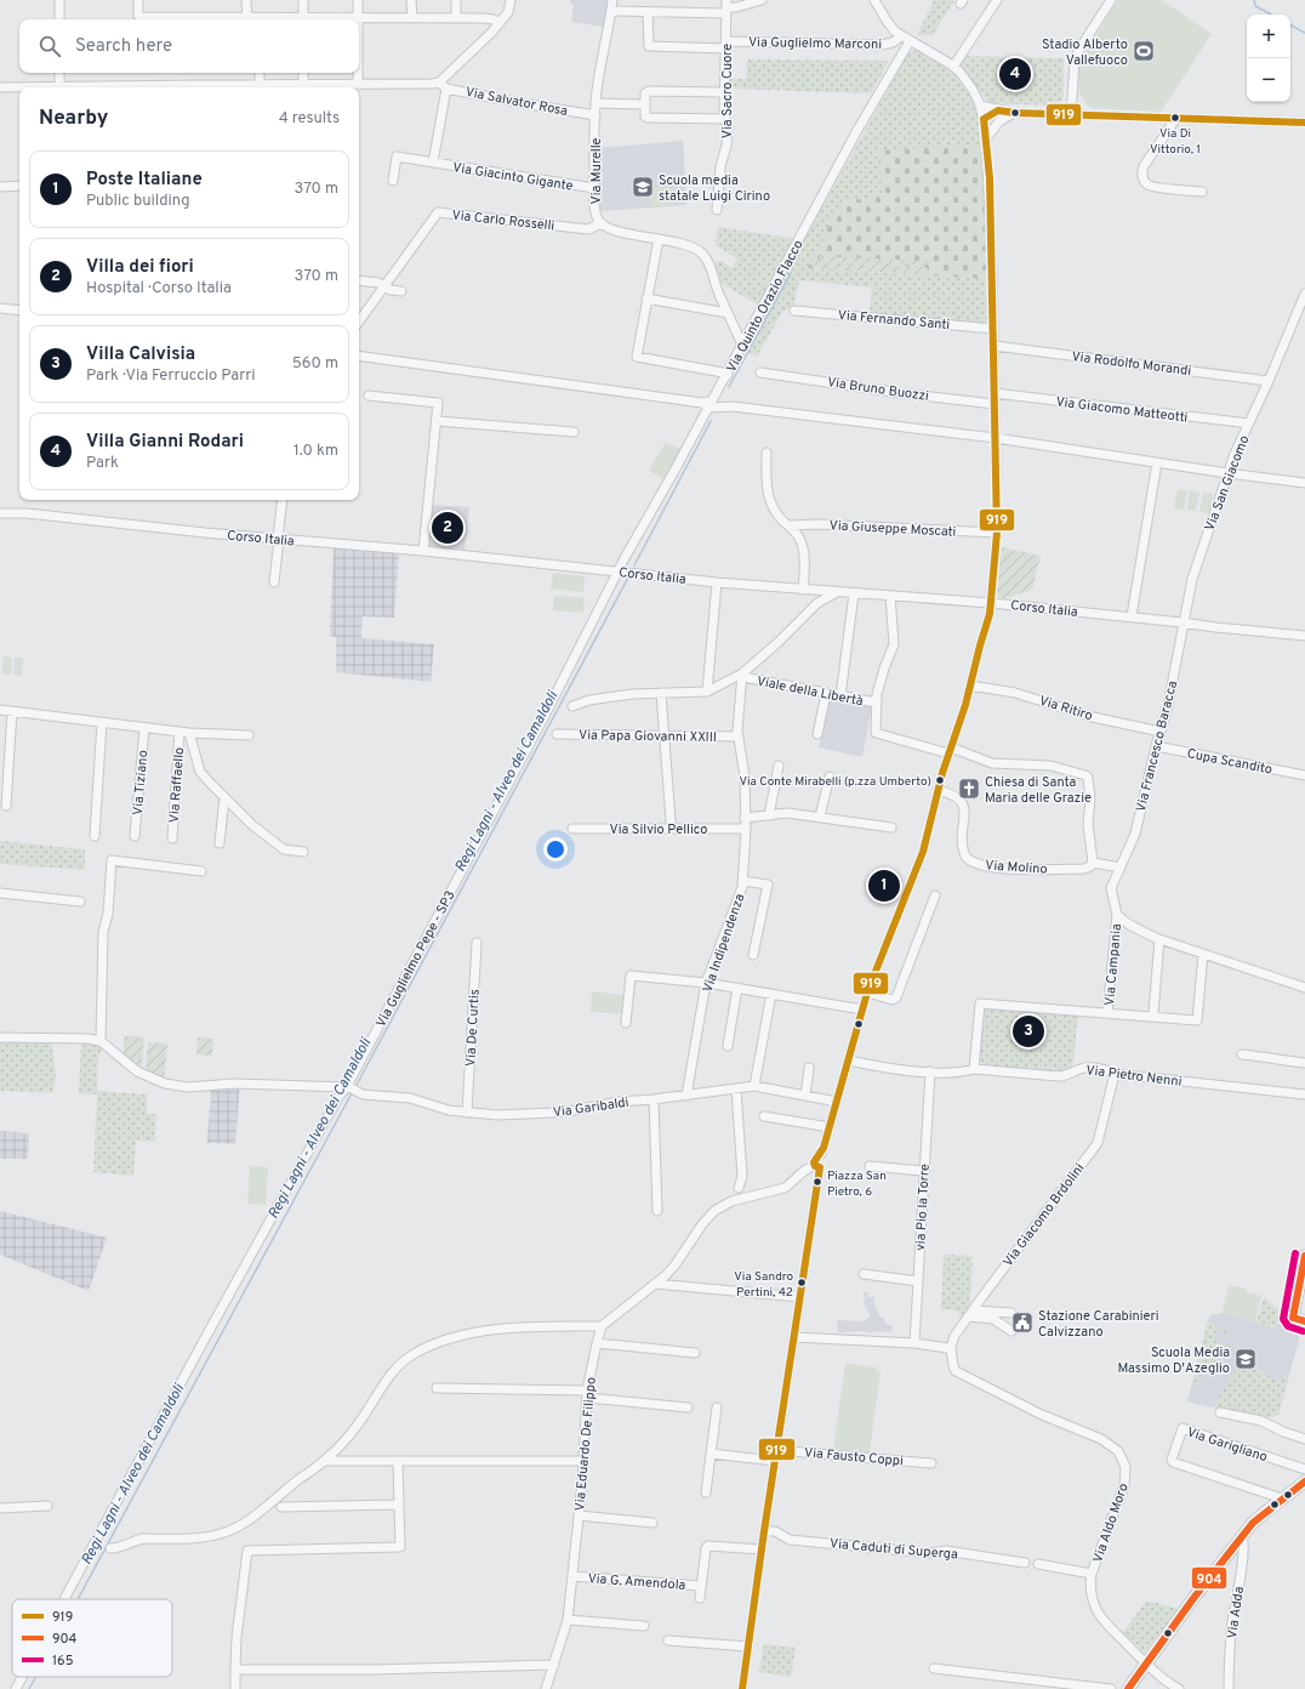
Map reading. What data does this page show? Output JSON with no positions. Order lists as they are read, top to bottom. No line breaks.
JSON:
{"streets":{"street":["Via Guglielmo Marconi","Via Sacro Cuore","Via Salvator Rosa","Via Murelle","Via Giacinto Gigante","Via Carlo Rosselli","Via Quinto Orazio Flacco","Via Fernando Santi","Via Rodolfo Morandi","Via Bruno Buozzi","Via Giacomo Matteotti","Via San Giacomo","Via Giuseppe Moscati","Corso Italia","Viale della Libertà","Via Ritiro","Via Papa Giovanni XXIII","Via Francesco Baracca","Cupa Scandito","Via Tiziano","Via Raffaello","Via Silvio Pellico","Via Molino","Via Indipendenza","Via Guglielmo Pepe - SP3","Via Campania","Via De Curtis","Via Pietro Nenni","Via Garibaldi","via Pio la Torre","Via Giacomo Brdolini","Via Eduardo De Filippo","Via Garigliano","Via Fausto Coppi","Via Aldo Moro","Via Caduti di Superga","Via G. Amendola","Via Adda"]},"crossings":[["Via Guglielmo Marconi","Via Sacro Cuore"],["Via Salvator Rosa","Via Murelle"],["Via Murelle","Via Giacinto Gigante"],["Via Murelle","Via Carlo Rosselli"],["Via Quinto Orazio Flacco","Corso Italia"],["Via Quinto Orazio Flacco","Via Guglielmo Pepe - SP3"],["Via Rodolfo Morandi","Via San Giacomo"],["Via Giacomo Matteotti","Via San Giacomo"],["Via San Giacomo","Corso Italia"],["Via San Giacomo","Via Francesco Baracca"],["Corso Italia","Via Francesco Baracca"],["Corso Italia","Via Guglielmo Pepe - SP3"],["Viale della Libertà","Via Indipendenza"],["Via Ritiro","Via Francesco Baracca"],["Via Papa Giovanni XXIII","Via Indipendenza"],["Via Francesco Baracca","Cupa Scandito"],["Via Francesco Baracca","Via Campania"],["Via Silvio Pellico","Via Indipendenza"],["Via Indipendenza","Via Garibaldi"],["Via Guglielmo Pepe - SP3","Via Garibaldi"],["Via De Curtis","Via Garibaldi"],["Via Pietro Nenni","via Pio la Torre"],["Via Pietro Nenni","Via Giacomo Brdolini"],["Via Giacomo Brdolini","Via Aldo Moro"],["Via Eduardo De Filippo","Via G. Amendola"]],"water":["Regi Lagni - Alveo dei Camaldoli"],"places":{"sports":["Stadio Alberto Vallefuoco"],"other":["Via Di Vittorio, 1","Via Conte Mirabelli (p.zza Umberto)","Piazza San Pietro, 6","Via Sandro Pertini, 42"],"school or university":["Scuola media statale Luigi Cirino","Scuola Media Massimo D'Azeglio"],"church":["Chiesa di Santa Maria delle Grazie"],"public building":["Stazione Carabinieri Calvizzano"]},"lines":["transit line 919","transit line 165","transit line 904"],"legend":["919","904","165"],"page":{"map_buttons":["+","−"],"search":"Search here","pins":["4","2","1","3"],"heading":["Nearby","4 results"],"list":[{"mark":"1","name":"Poste Italiane","note":"Public building","value":"370 m"},{"mark":"2","name":"Villa dei fiori","note":"Hospital · Corso Italia","value":"370 m"},{"mark":"3","name":"Villa Calvisia","note":"Park · Via Ferruccio Parri","value":"560 m"},{"mark":"4","name":"Villa Gianni Rodari","note":"Park","value":"1.0 km"}]}}
